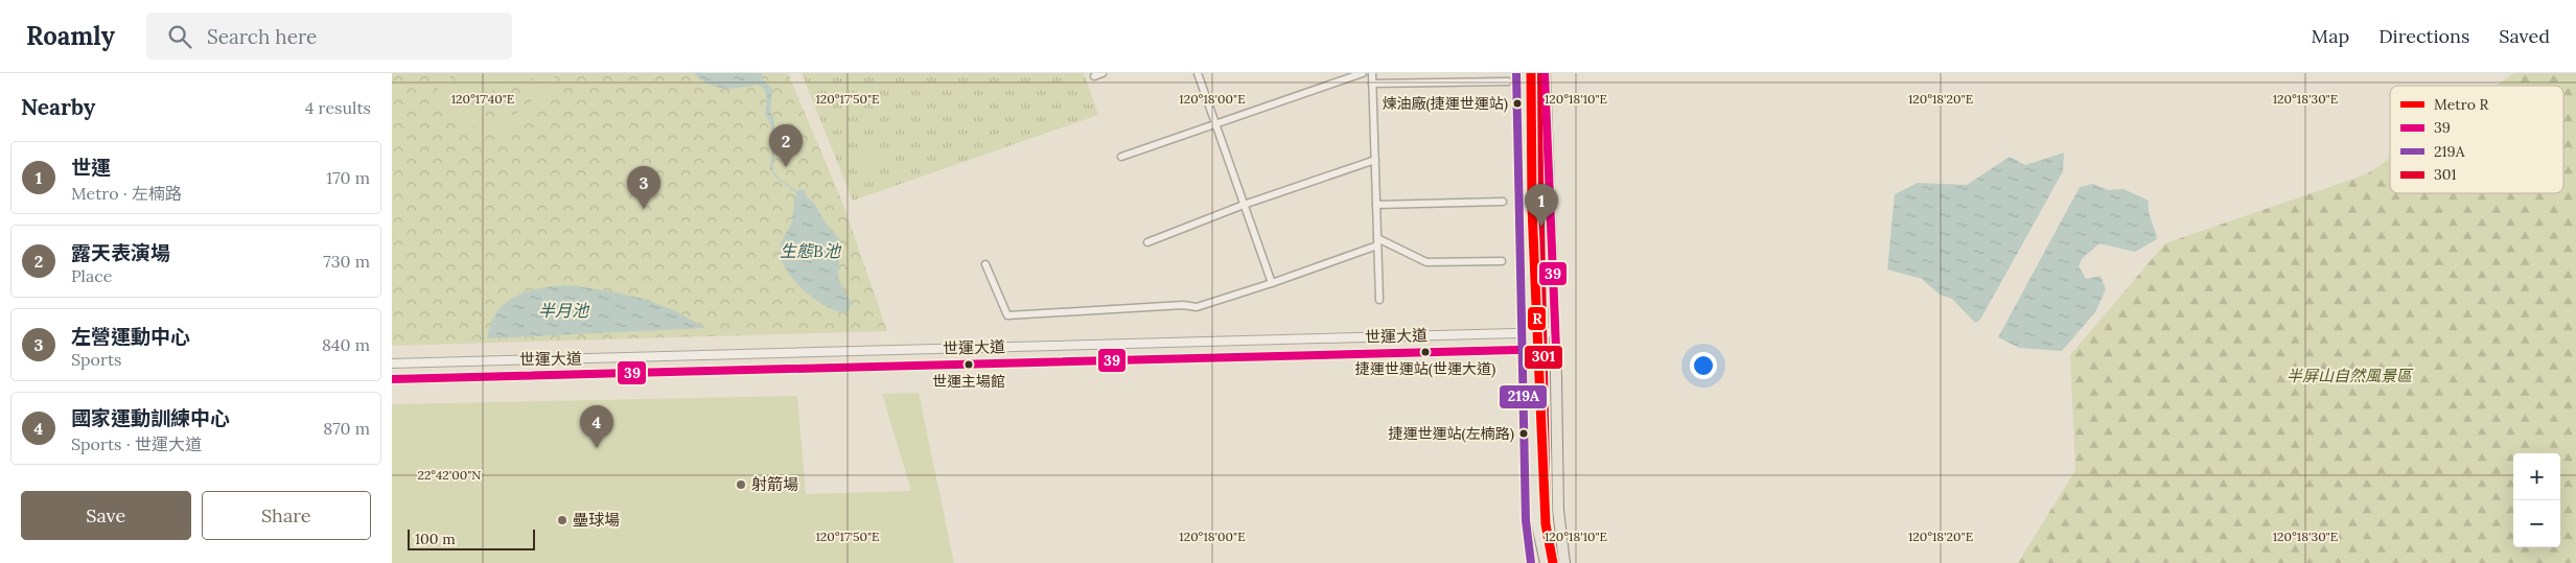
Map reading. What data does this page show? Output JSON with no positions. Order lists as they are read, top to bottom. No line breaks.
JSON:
{"streets":{"street":["世運大道"]},"water":["生態B池","半月池"],"parks":["半屏山自然風景區"],"places":["煉油廠(捷運世運站)","捷運世運站(世運大道)","世運主場館","捷運世運站(左楠路)","射箭場","壘球場"],"lines":["metro line R","transit line 39","transit line 219A","transit line 301"],"legend":["Metro R","39","219A","301"],"scale_bar":"100 m","page":{"header":"Roamly","search":"Search here","nav":["Map","Directions","Saved"],"heading":["Nearby","4 results"],"pins":["2","3","1","4"],"list":[{"mark":"1","name":"世運","note":"Metro · 左楠路","value":"170 m"},{"mark":"2","name":"露天表演場","note":"Place","value":"730 m"},{"mark":"3","name":"左營運動中心","note":"Sports","value":"840 m"},{"mark":"4","name":"國家運動訓練中心","note":"Sports · 世運大道","value":"870 m"}],"map_buttons":["+","−"],"buttons":["Save","Share"],"scale":"100 m"},"coordinates":["120°17'40\"E","120°17'50\"E","120°18'00\"E","120°18'10\"E","120°18'20\"E","120°18'30\"E","22°42'00\"N"]}
